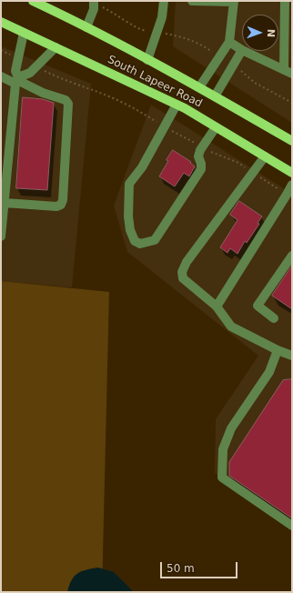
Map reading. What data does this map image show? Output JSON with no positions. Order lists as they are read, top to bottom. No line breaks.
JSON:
{"streets":{"main road":["South Lapeer Road"]},"scale_bar":"50 m","north":"right"}
